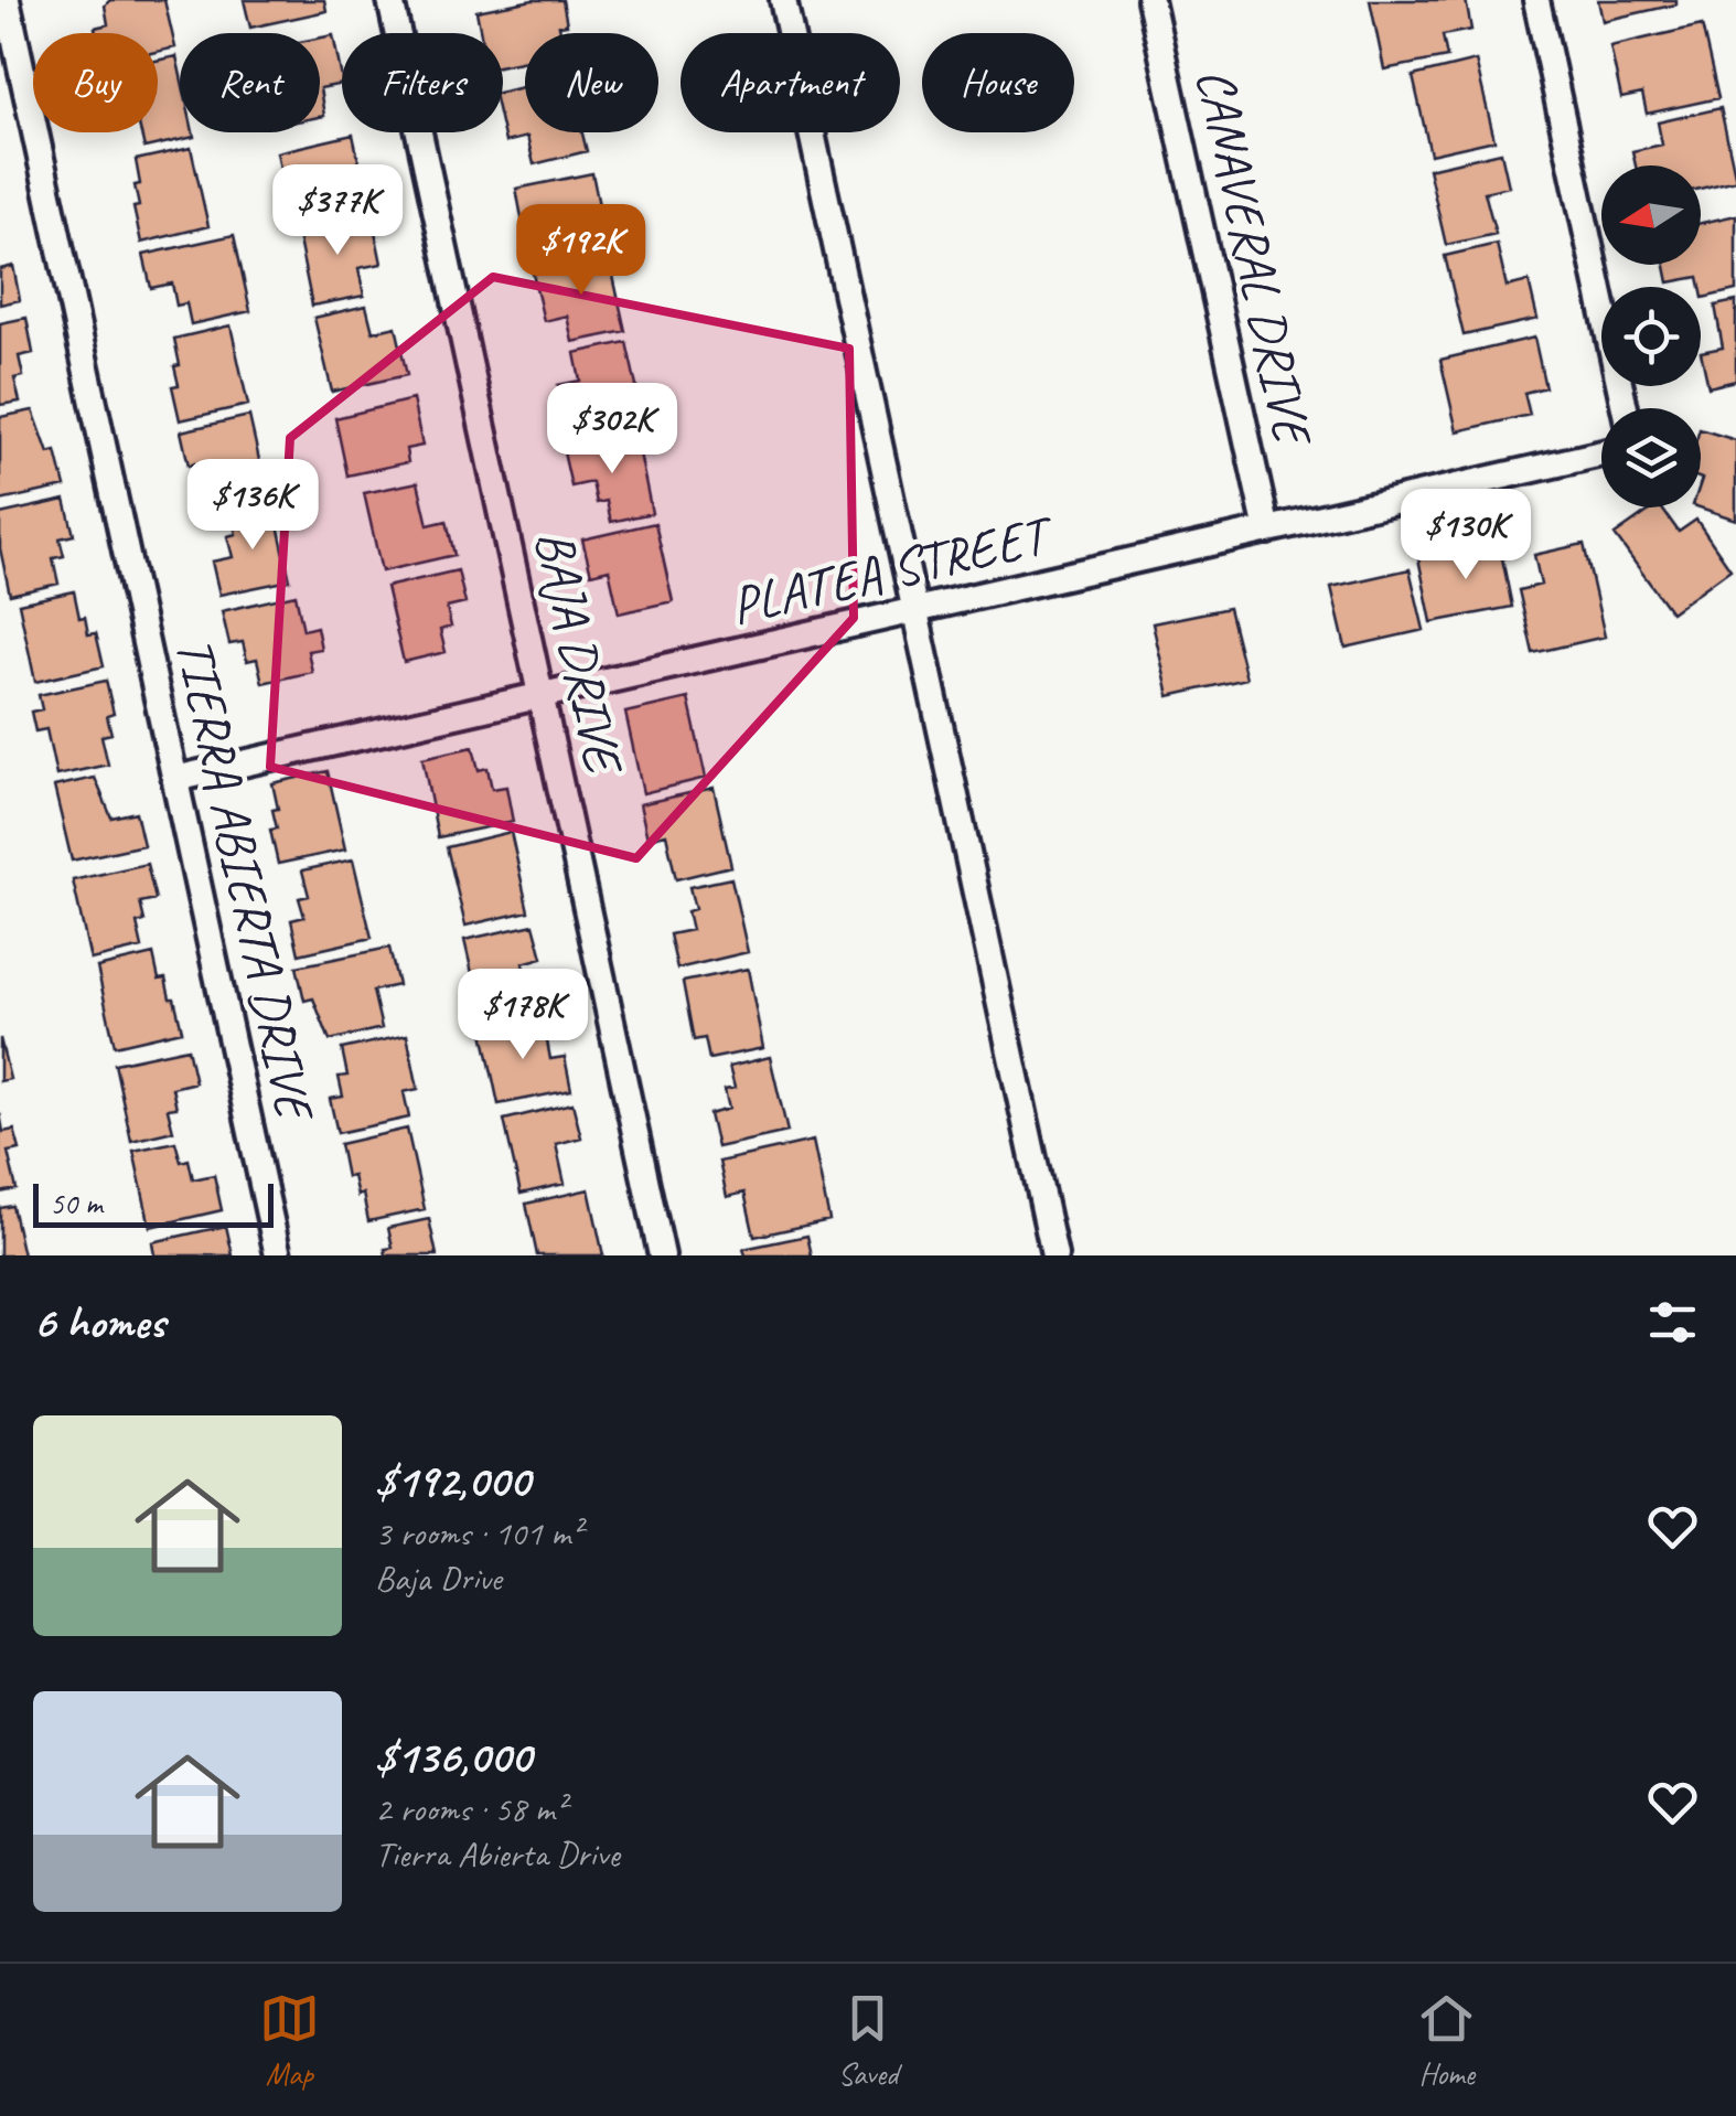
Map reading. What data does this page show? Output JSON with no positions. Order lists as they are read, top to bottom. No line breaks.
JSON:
{"streets":{"street":["CANAVERAL DRIVE","PLATEA STREET","BAJA DRIVE","TIERRA ABIERTA DRIVE"]},"crossings":[["CANAVERAL DRIVE","PLATEA STREET"],["PLATEA STREET","BAJA DRIVE"],["PLATEA STREET","TIERRA ABIERTA DRIVE"]],"scale_bar":"50 m","north":"left","page":{"chip":["Buy","Rent","Filters","New","Apartment","House"],"price":["$377K","$192K","$302K","$136K","$130K","$178K"],"scale":"50 m","heading":"6 homes","list":[{"name":"$192,000","note":"3 rooms · 101 m² · Baja Drive"},{"name":"$136,000","note":"2 rooms · 58 m² · Tierra Abierta Drive"}],"tabs":["Map","Saved","Home"]}}
